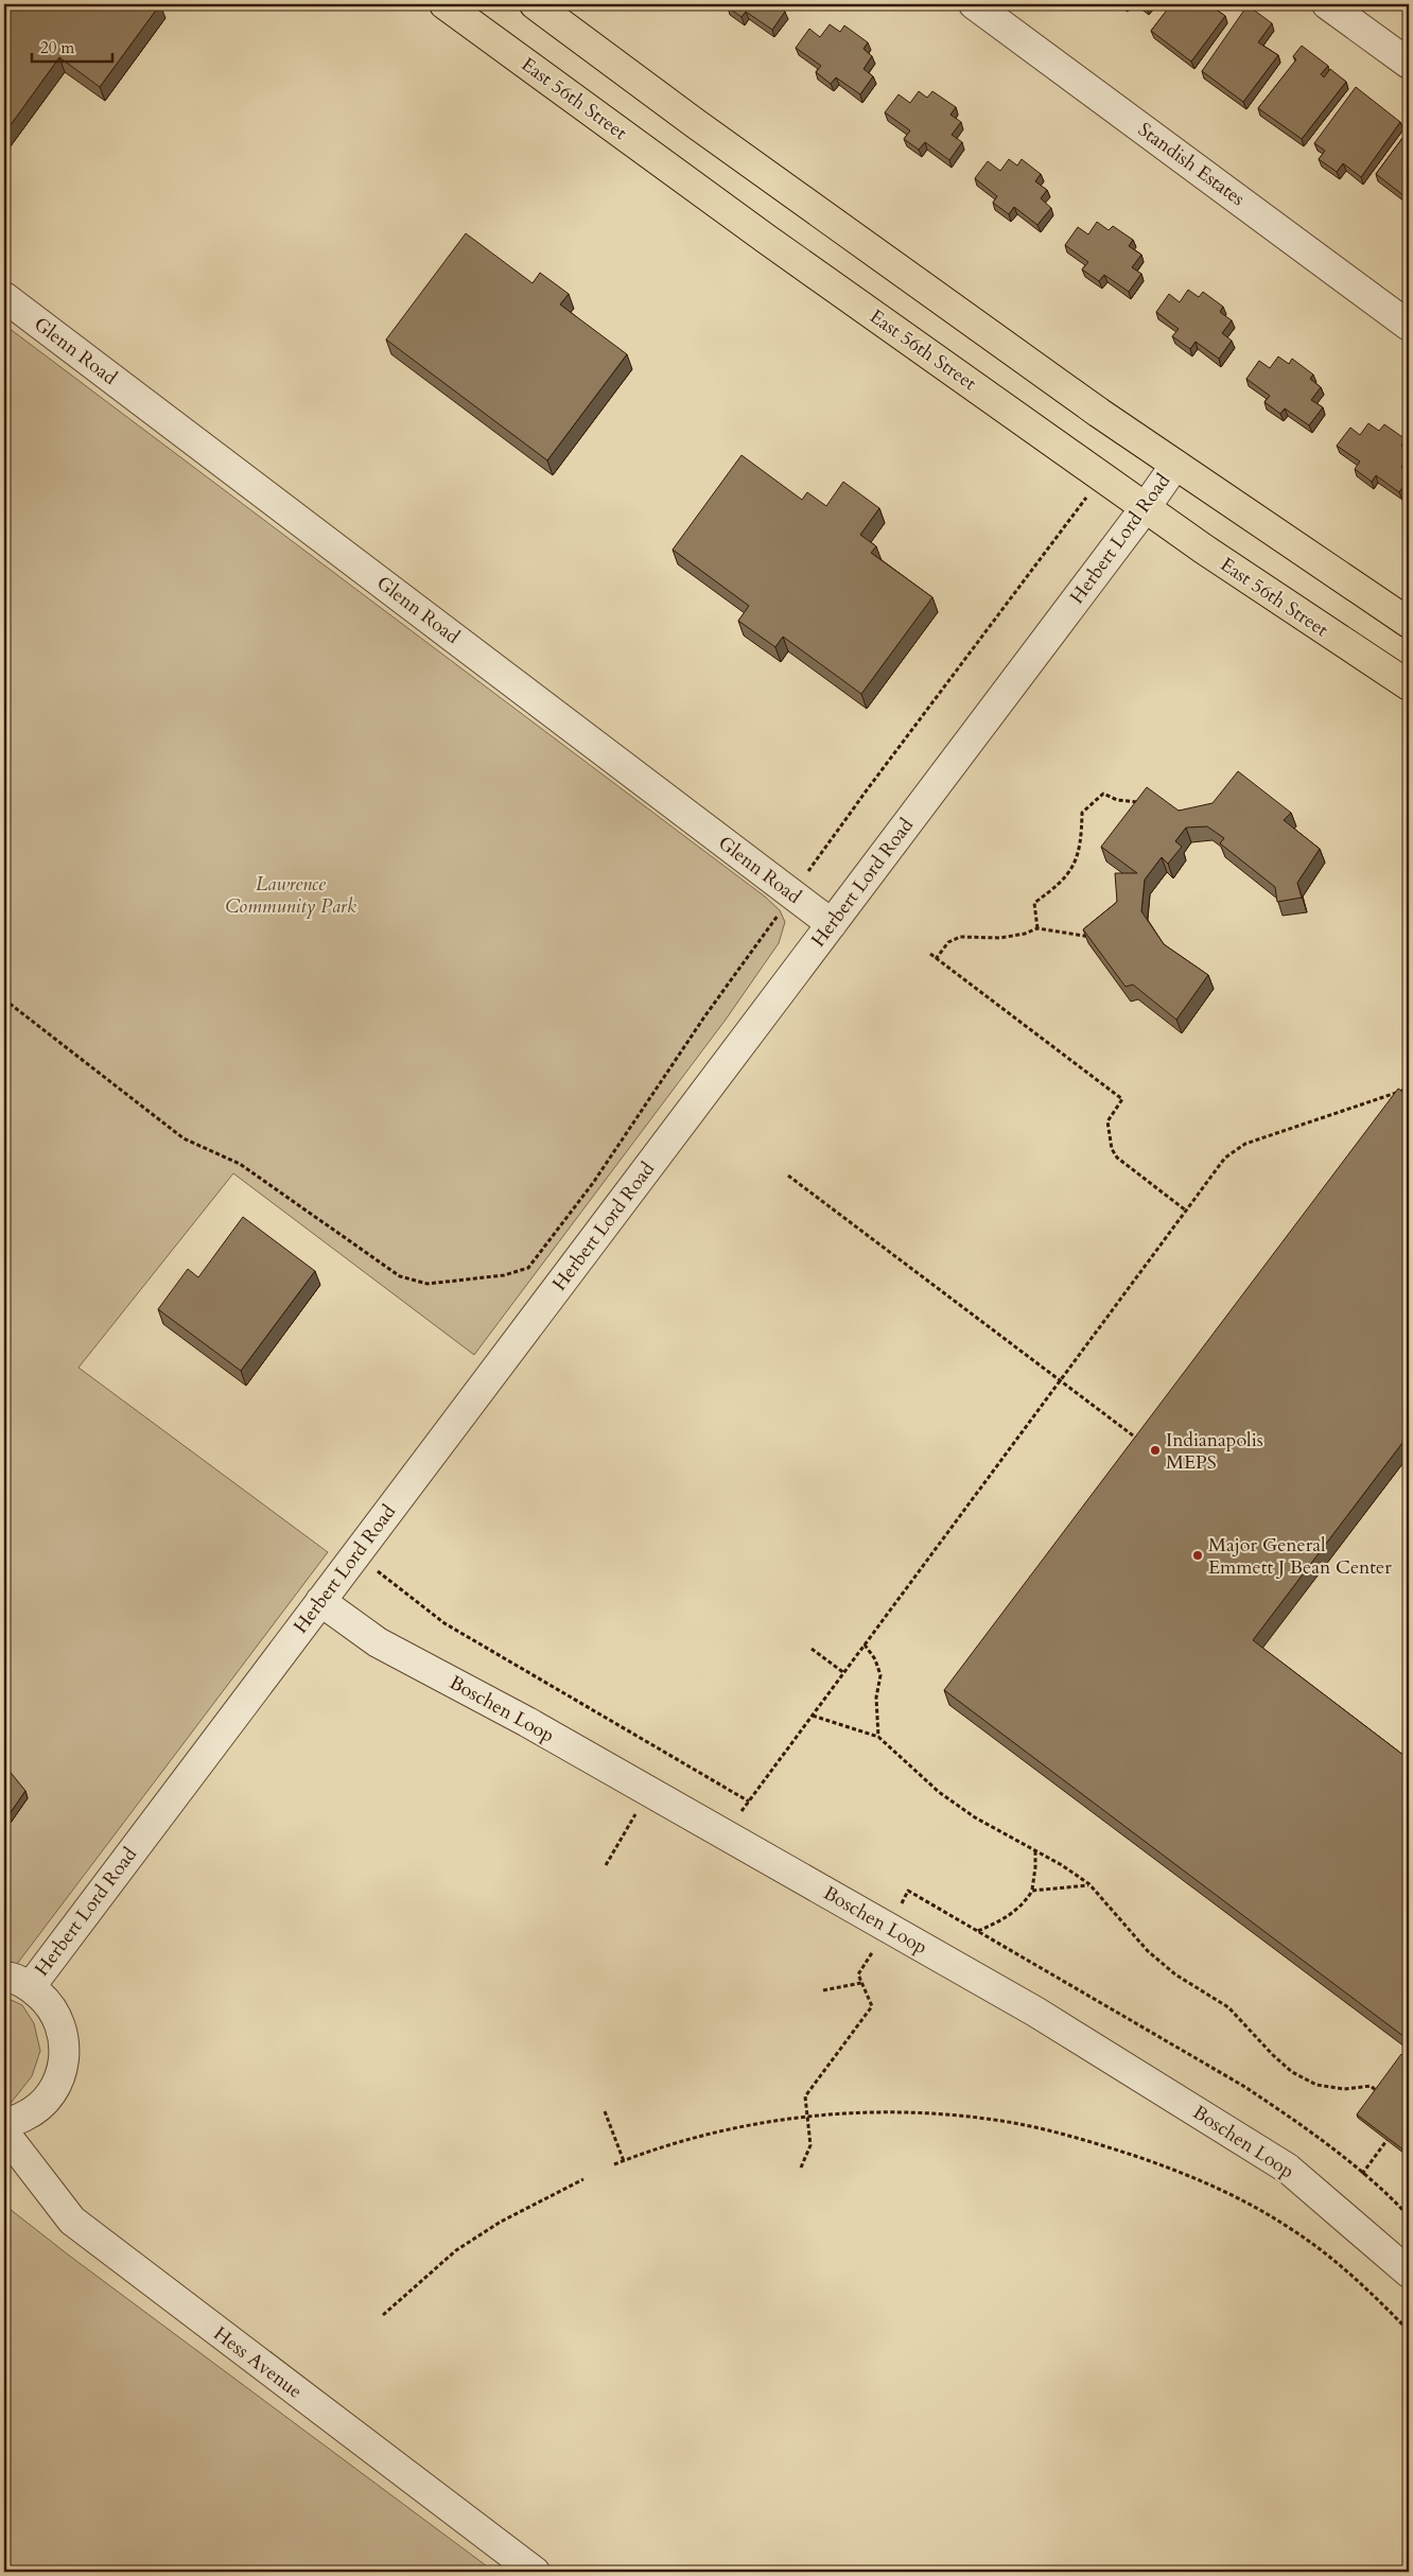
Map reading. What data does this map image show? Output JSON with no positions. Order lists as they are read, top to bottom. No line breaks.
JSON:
{"streets":{"main road":["East 56th Street"],"street":["Standish Estates","Glenn Road","Herbert Lord Road","Boschen Loop","Hess Avenue"]},"crossings":[["East 56th Street","Herbert Lord Road"],["Glenn Road","Herbert Lord Road"],["Herbert Lord Road","Boschen Loop"]],"parks":["Lawrence Community Park"],"places":["Indianapolis MEPS","Major General Emmett J Bean Center"],"scale_bar":"20 m"}
